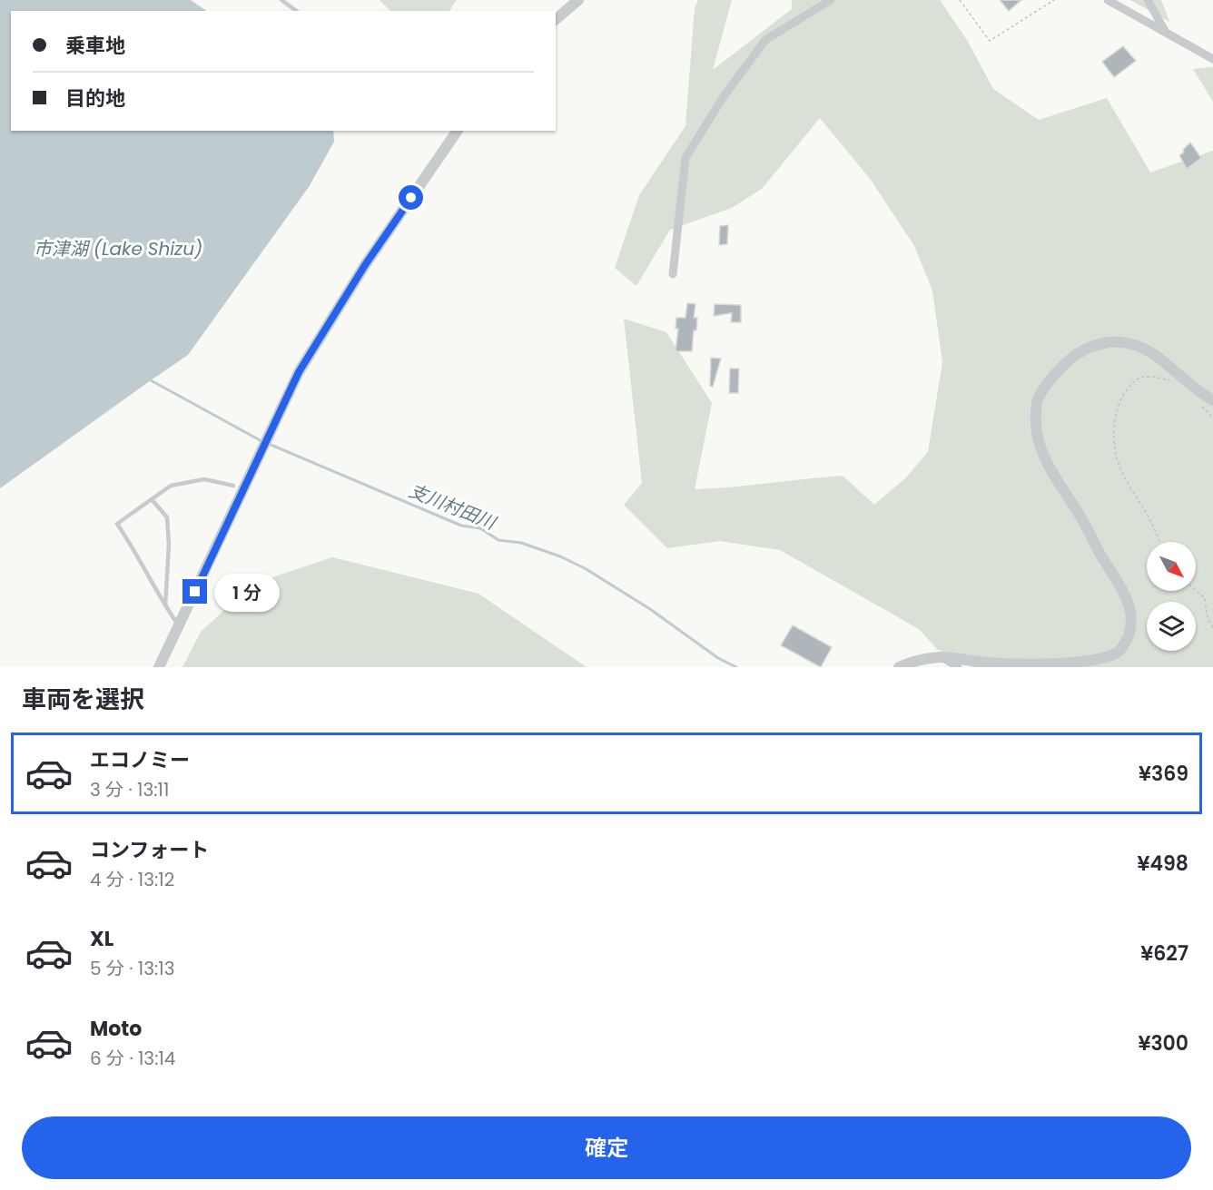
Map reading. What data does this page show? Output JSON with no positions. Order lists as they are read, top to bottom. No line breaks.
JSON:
{"water":["市津湖 (Lake Shizu)","支川村田川"],"north":"bottom right","page":{"banner":["乗車地","目的地"],"bubble":"1 分","heading":"車両を選択","list":[{"name":"エコノミー","note":"3 分 · 13:11","value":"¥369"},{"name":"コンフォート","note":"4 分 · 13:12","value":"¥498"},{"name":"XL","note":"5 分 · 13:13","value":"¥627"},{"name":"Moto","note":"6 分 · 13:14","value":"¥300"}],"buttons":"確定"}}
